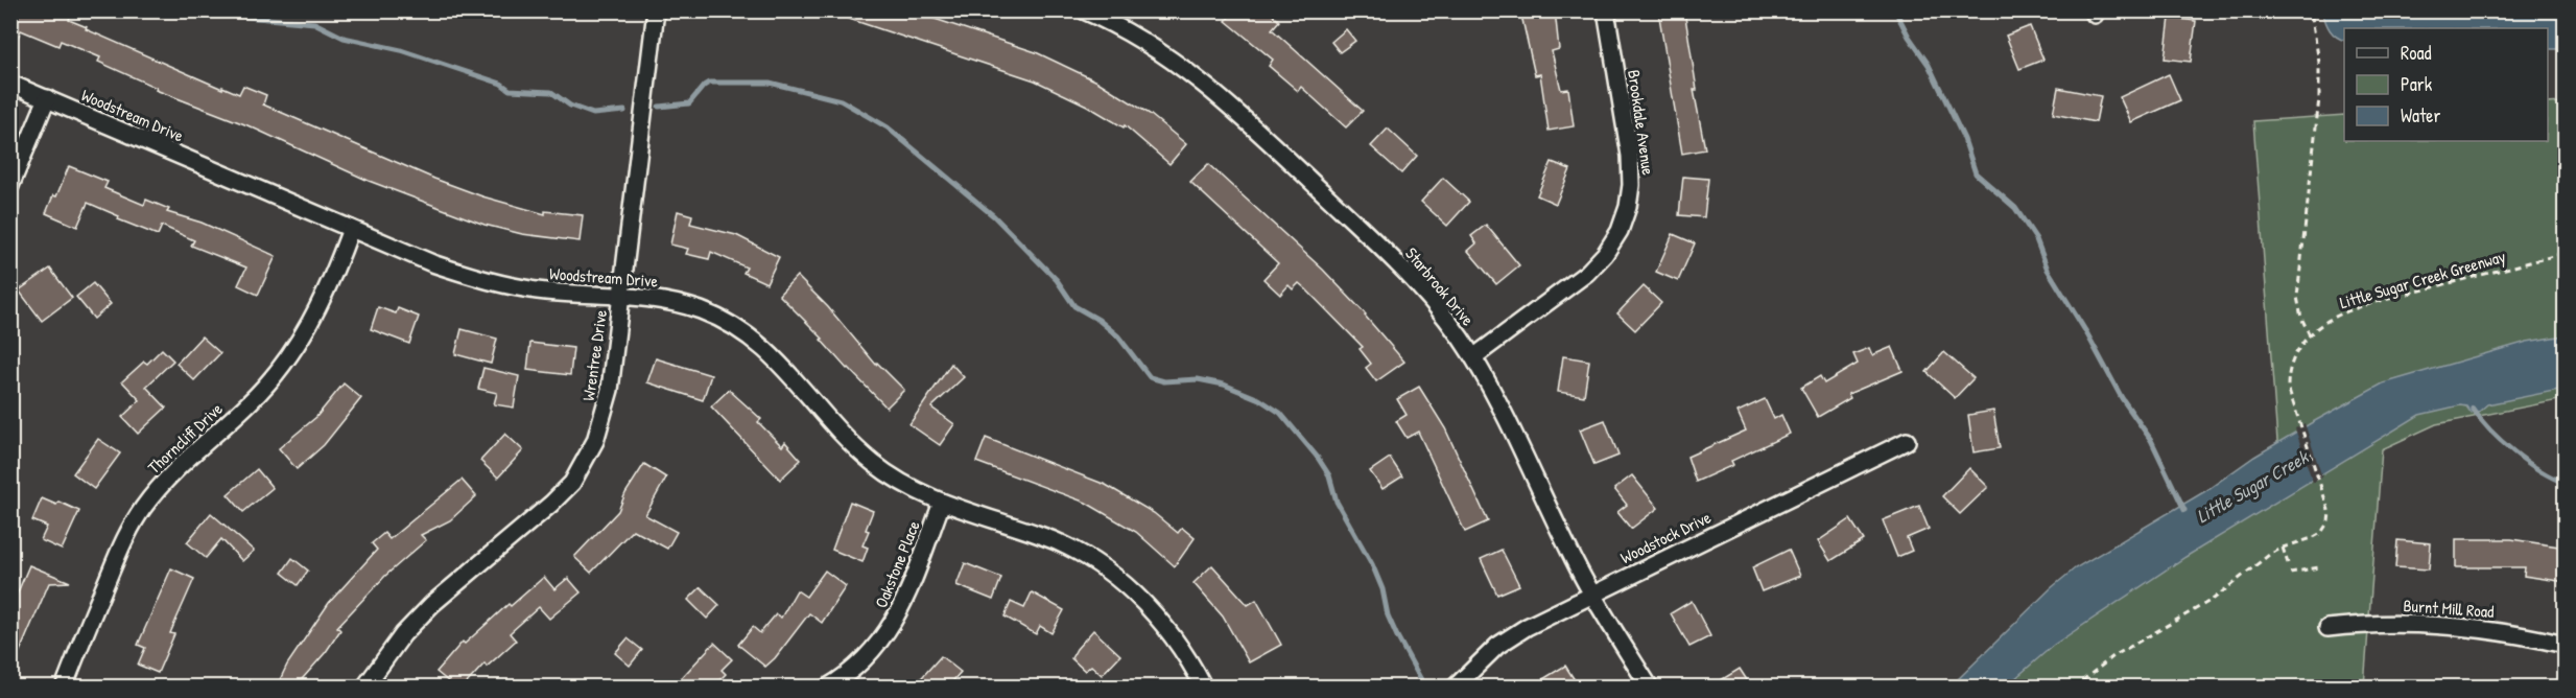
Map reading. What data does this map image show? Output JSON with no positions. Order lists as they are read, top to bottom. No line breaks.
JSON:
{"streets":{"street":["Woodstream Drive","Brookdale Avenue","Starbrook Drive","Wrentree Drive","Thorncliff Drive","Woodstock Drive","Oakstone Place","Burnt Mill Road"],"path":["Little Sugar Creek Greenway"]},"crossings":[["Woodstream Drive","Wrentree Drive"],["Woodstream Drive","Thorncliff Drive"],["Woodstream Drive","Oakstone Place"],["Brookdale Avenue","Starbrook Drive"],["Starbrook Drive","Woodstock Drive"]],"water":["Little Sugar Creek"],"legend":["Road","Park","Water"]}
